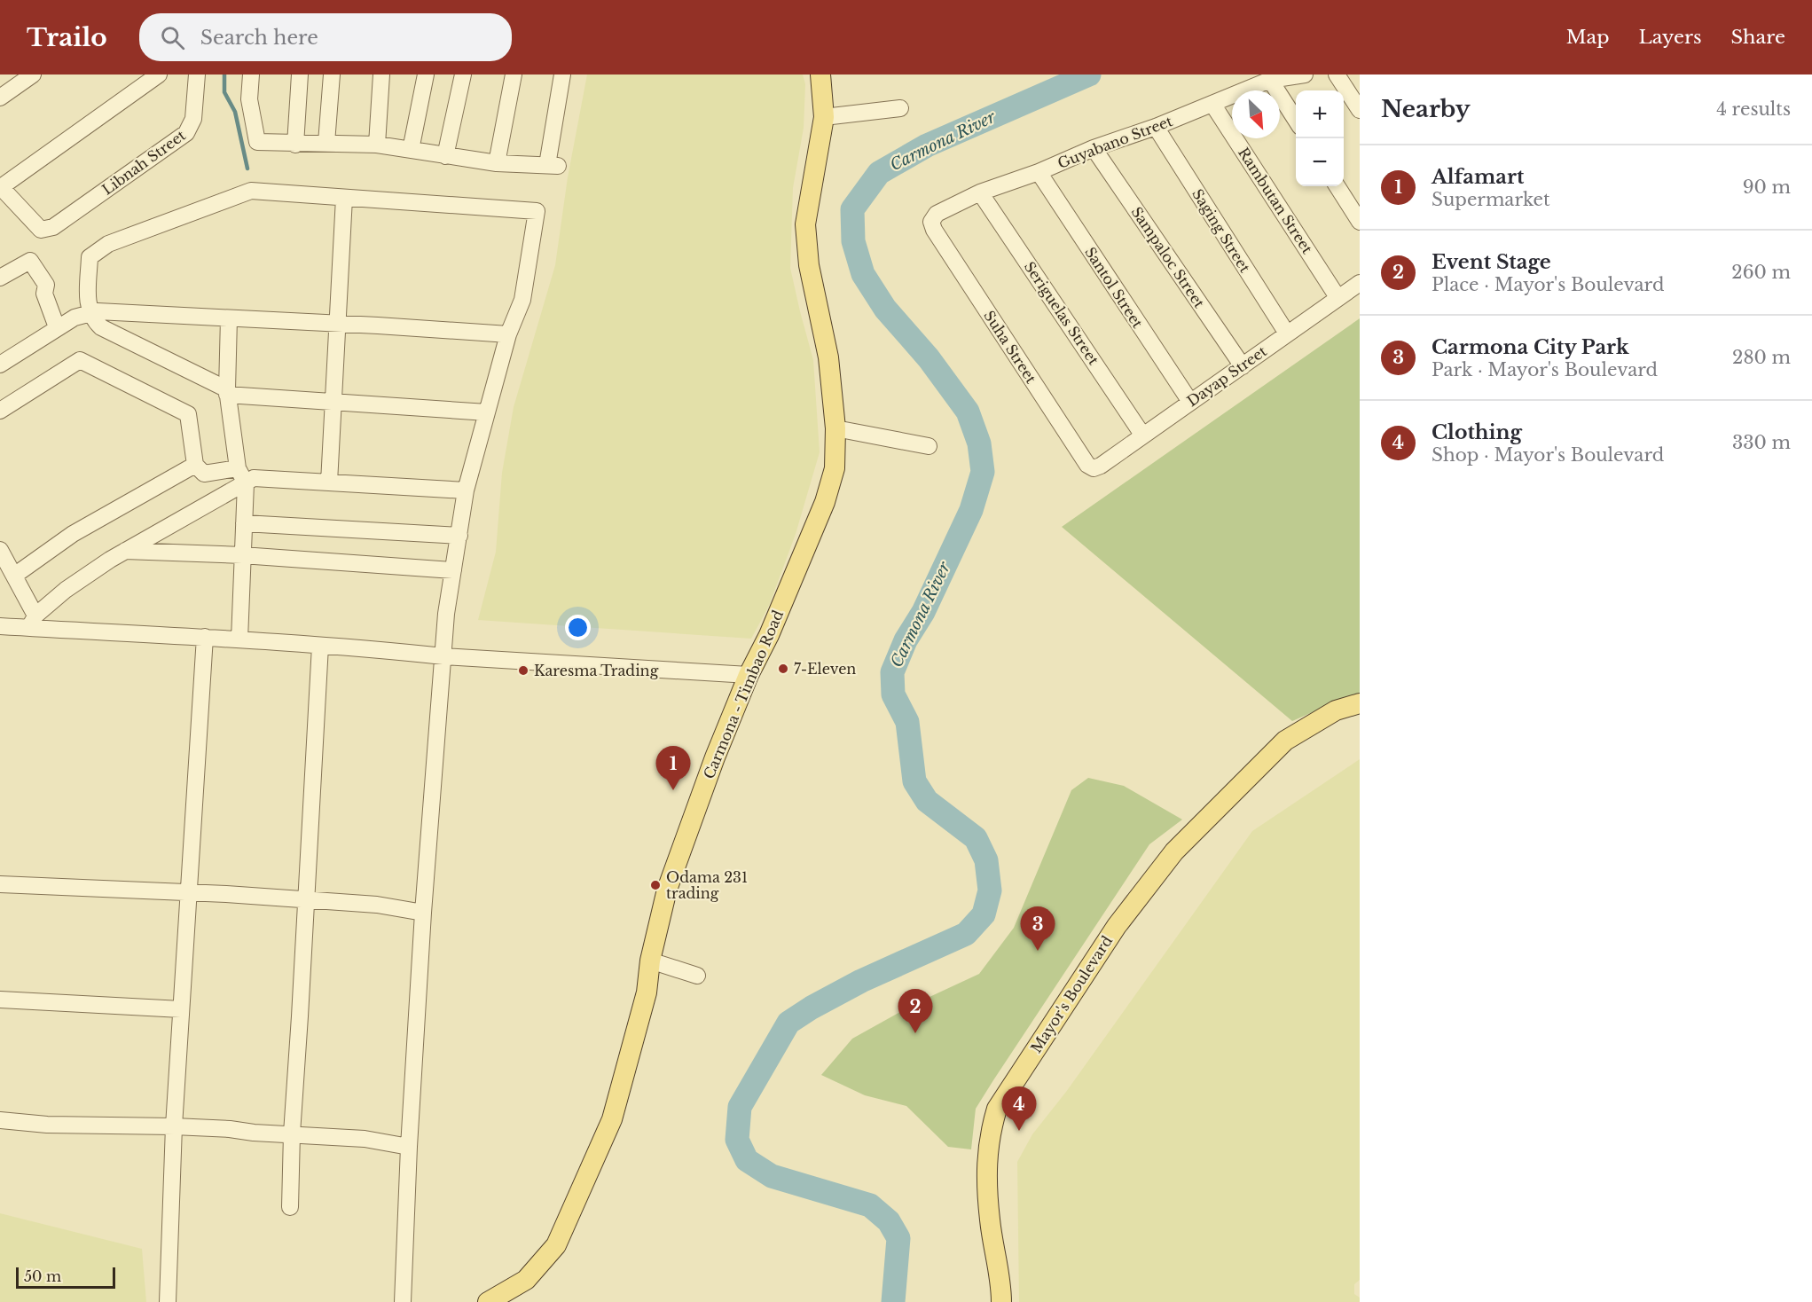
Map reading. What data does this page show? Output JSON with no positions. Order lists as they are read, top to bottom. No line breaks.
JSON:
{"streets":{"main road":["Carmona - Timbao Road","Mayor's Boulevard"],"street":["Guyabano Street","Libnah Street","Rambutan Street","Saging Street","Sampaloc Street","Santol Street","Seriguelas Street","Suha Street","Dayap Street"]},"crossings":[["Guyabano Street","Rambutan Street"],["Guyabano Street","Saging Street"],["Guyabano Street","Sampaloc Street"],["Guyabano Street","Santol Street"],["Guyabano Street","Seriguelas Street"],["Guyabano Street","Suha Street"],["Rambutan Street","Dayap Street"],["Saging Street","Dayap Street"],["Sampaloc Street","Dayap Street"],["Santol Street","Dayap Street"],["Seriguelas Street","Dayap Street"],["Suha Street","Dayap Street"]],"water":["Carmona River"],"places":["7-Eleven","Karesma Trading","Odama 231 trading"],"scale_bar":"50 m","north":"bottom right","page":{"header":"Trailo","search":"Search here","nav":["Map","Layers","Share"],"heading":["Nearby","4 results"],"map_buttons":["+","−"],"list":[{"mark":"1","name":"Alfamart","note":"Supermarket","value":"90 m"},{"mark":"2","name":"Event Stage","note":"Place · Mayor's Boulevard","value":"260 m"},{"mark":"3","name":"Carmona City Park","note":"Park · Mayor's Boulevard","value":"280 m"},{"mark":"4","name":"Clothing","note":"Shop · Mayor's Boulevard","value":"330 m"}],"pins":["1","3","2","4"],"scale":"50 m"}}
